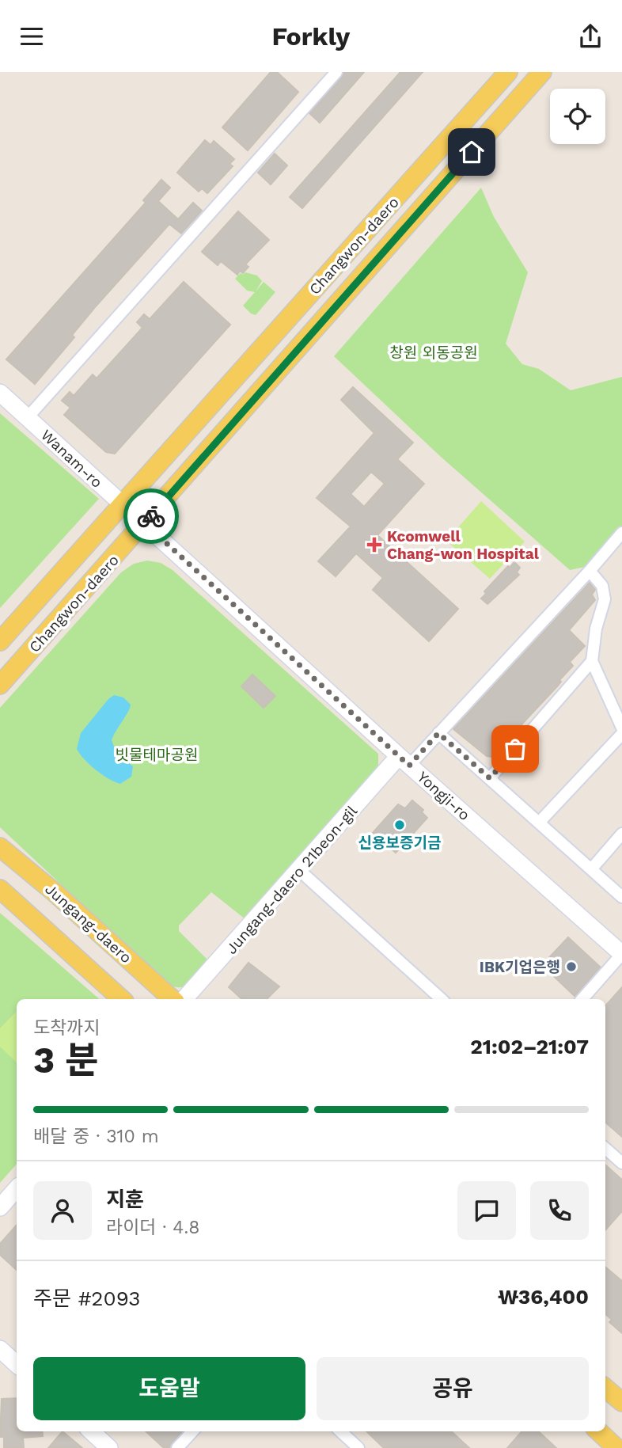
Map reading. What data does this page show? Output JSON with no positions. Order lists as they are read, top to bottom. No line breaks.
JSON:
{"streets":{"main road":["Changwon-daero","Wanam-ro","Yongji-ro","Jungang-daero 21beon-gil","Jungang-daero"]},"crossings":[["Changwon-daero","Wanam-ro"],["Changwon-daero","Yongji-ro"],["Wanam-ro","Yongji-ro"],["Yongji-ro","Jungang-daero 21beon-gil"]],"parks":["창원 외동공원","빗물테마공원"],"places":{"health":["Kcomwell Chang-won Hospital"],"other":["신용보증기금","IBK기업은행"]},"page":{"header":"Forkly","heading":["3 분","도착까지","21:02–21:07"],"panel":["지훈","라이더 · 4.8","주문 #2093","₩36,400"],"bar":"배달 중 · 310 m","buttons":["도움말","공유"]}}
